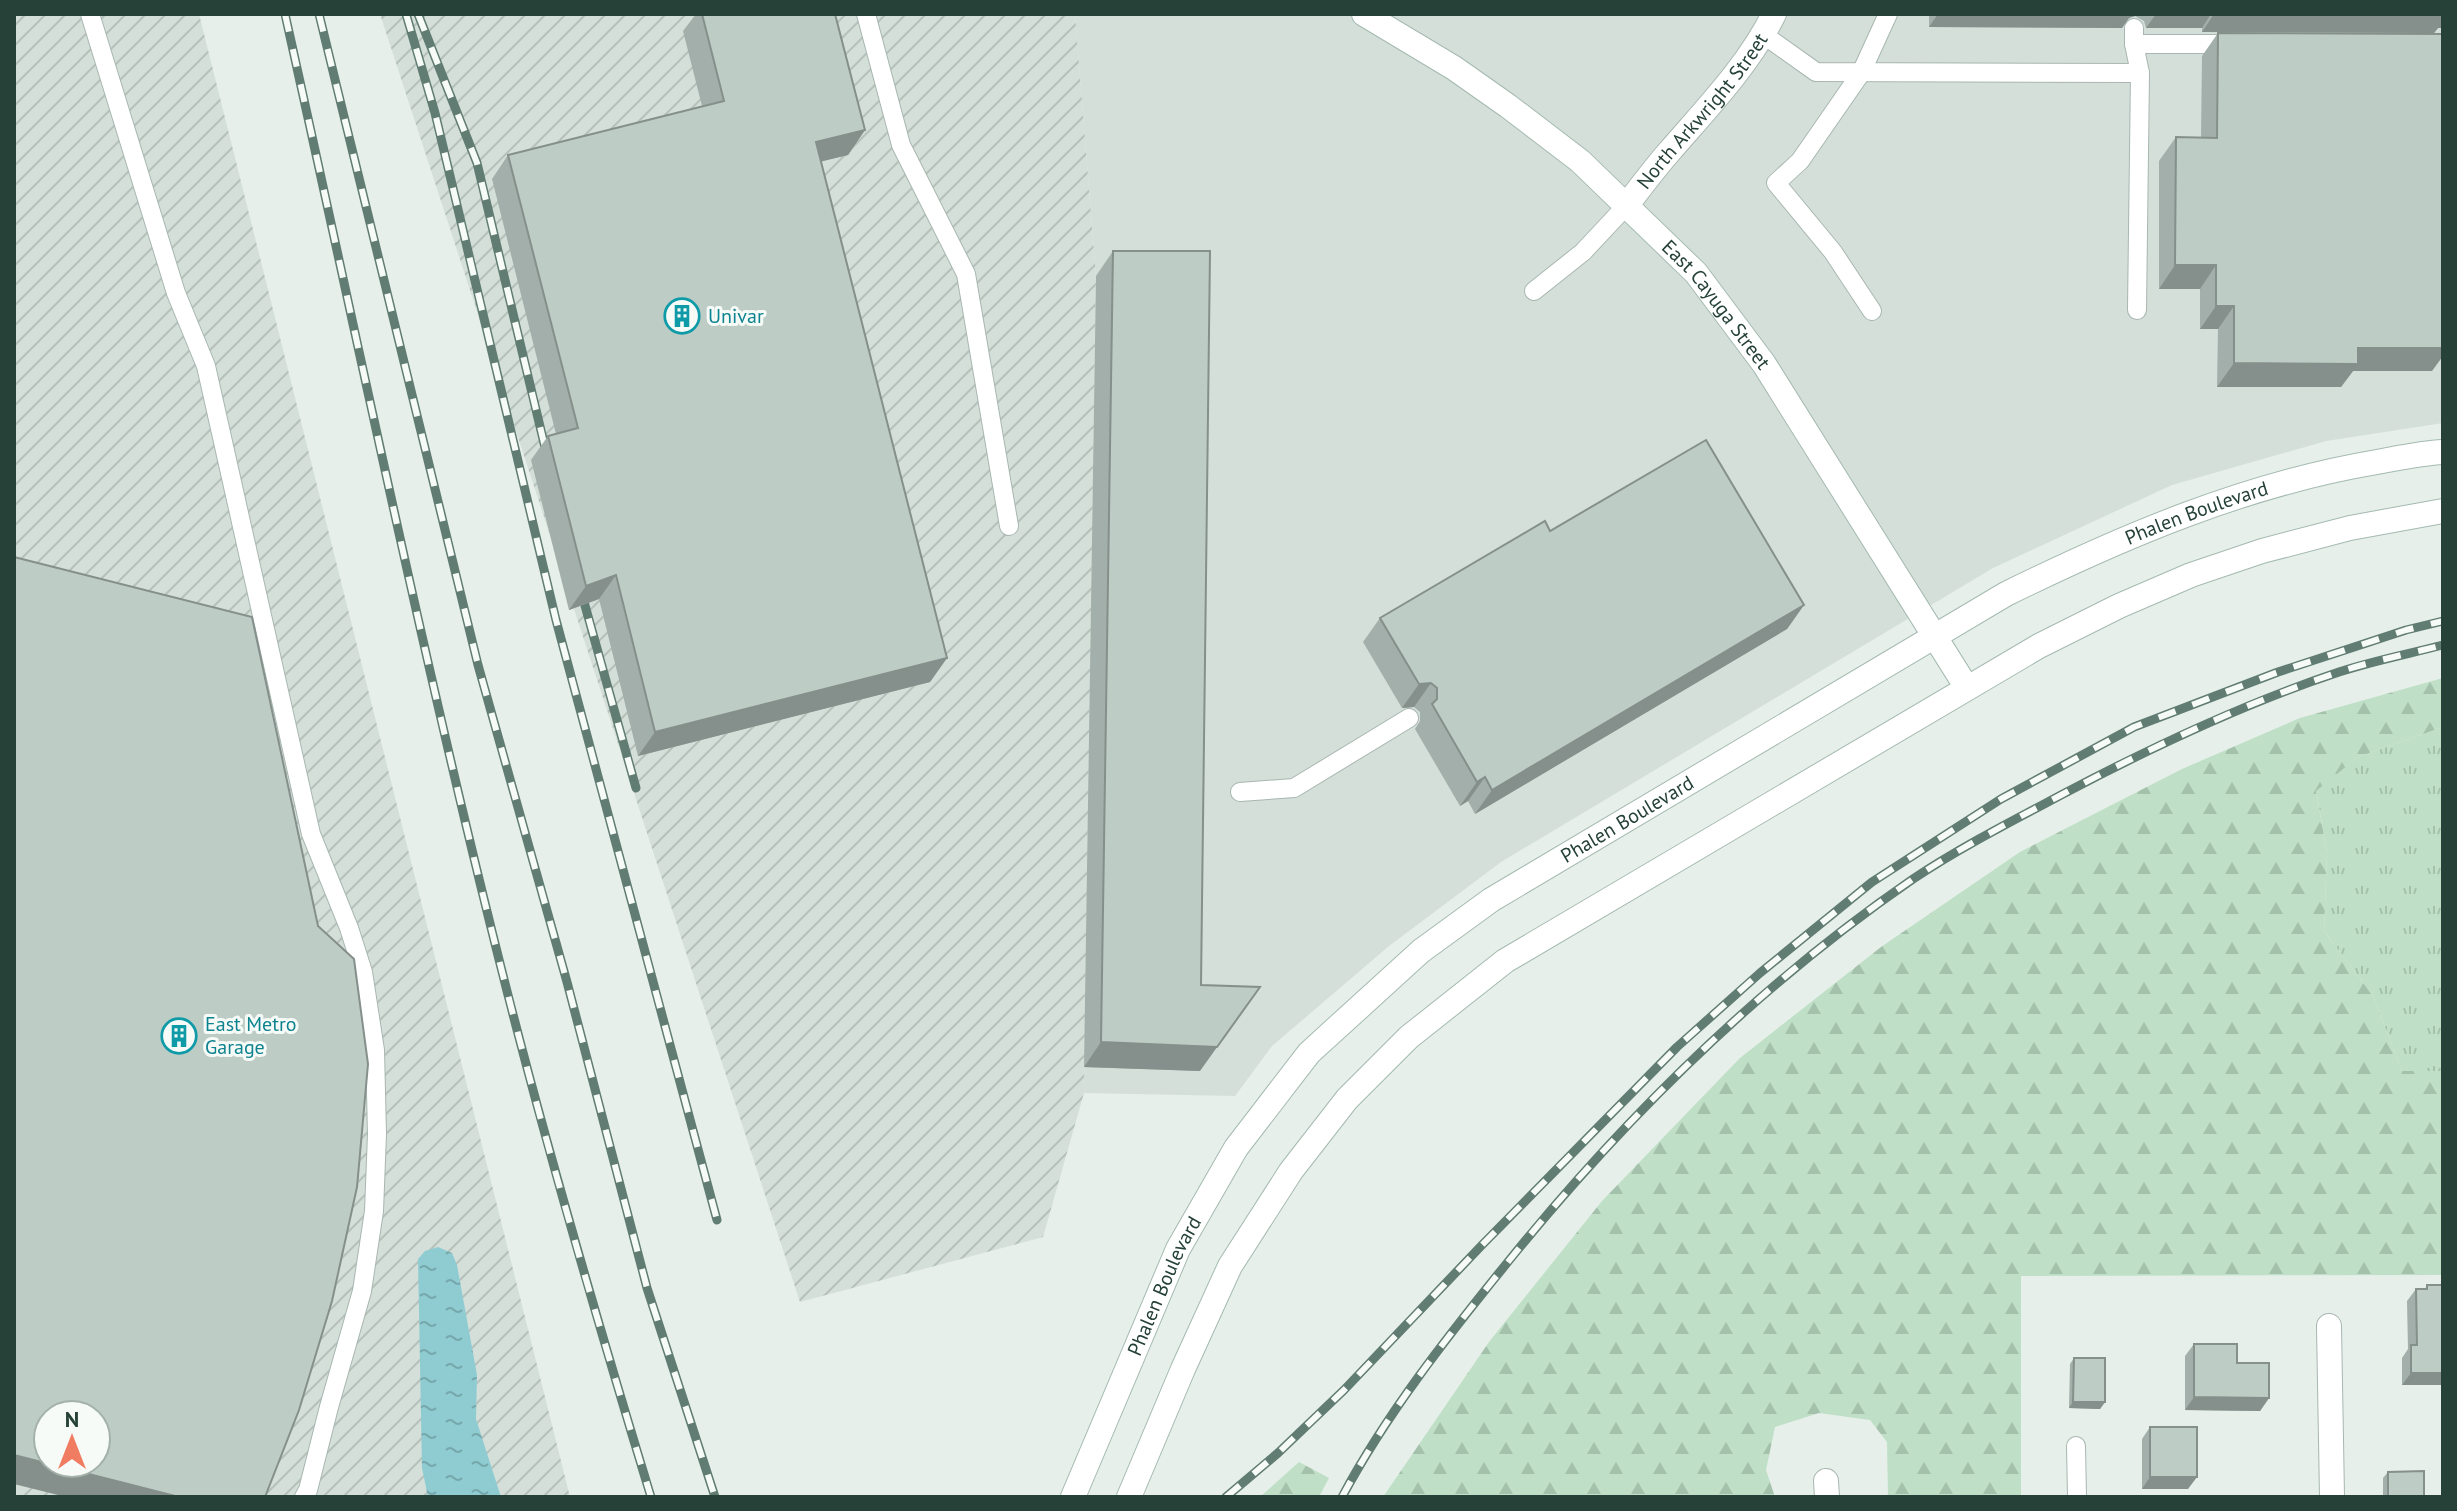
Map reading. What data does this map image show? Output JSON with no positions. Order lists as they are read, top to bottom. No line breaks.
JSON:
{"streets":{"main road":["North Arkwright Street","East Cayuga Street","Phalen Boulevard"]},"crossings":[["North Arkwright Street","East Cayuga Street"],["East Cayuga Street","Phalen Boulevard"]],"places":{"building":["Univar","East Metro Garage"]},"north":"top"}
